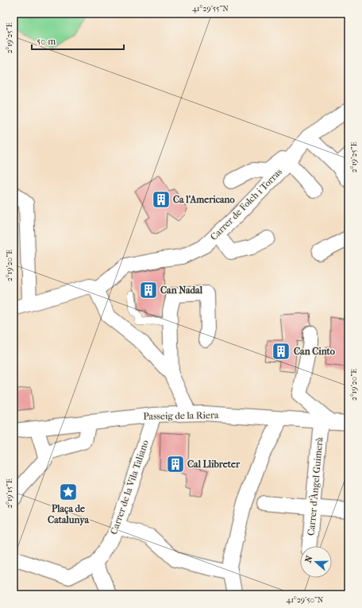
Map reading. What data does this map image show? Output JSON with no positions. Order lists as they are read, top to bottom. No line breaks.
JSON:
{"streets":{"street":["Carrer de Folch i Torras","Passeig de la Riera","Carrer d'Àngel Guimerà","Carrer de la Vila Taliano"]},"crossings":[["Passeig de la Riera","Carrer d'Àngel Guimerà"],["Passeig de la Riera","Carrer de la Vila Taliano"]],"places":{"building":["Ca l'Americano","Can Nadal","Can Cinto","Cal Llibreter"],"place":["Plaça de Catalunya"]},"scale_bar":"50 m","north":"left","coordinates":["41°29'55\"N","2°19'25\"E","2°19'20\"E","2°19'15\"E","41°29'50\"N"]}
